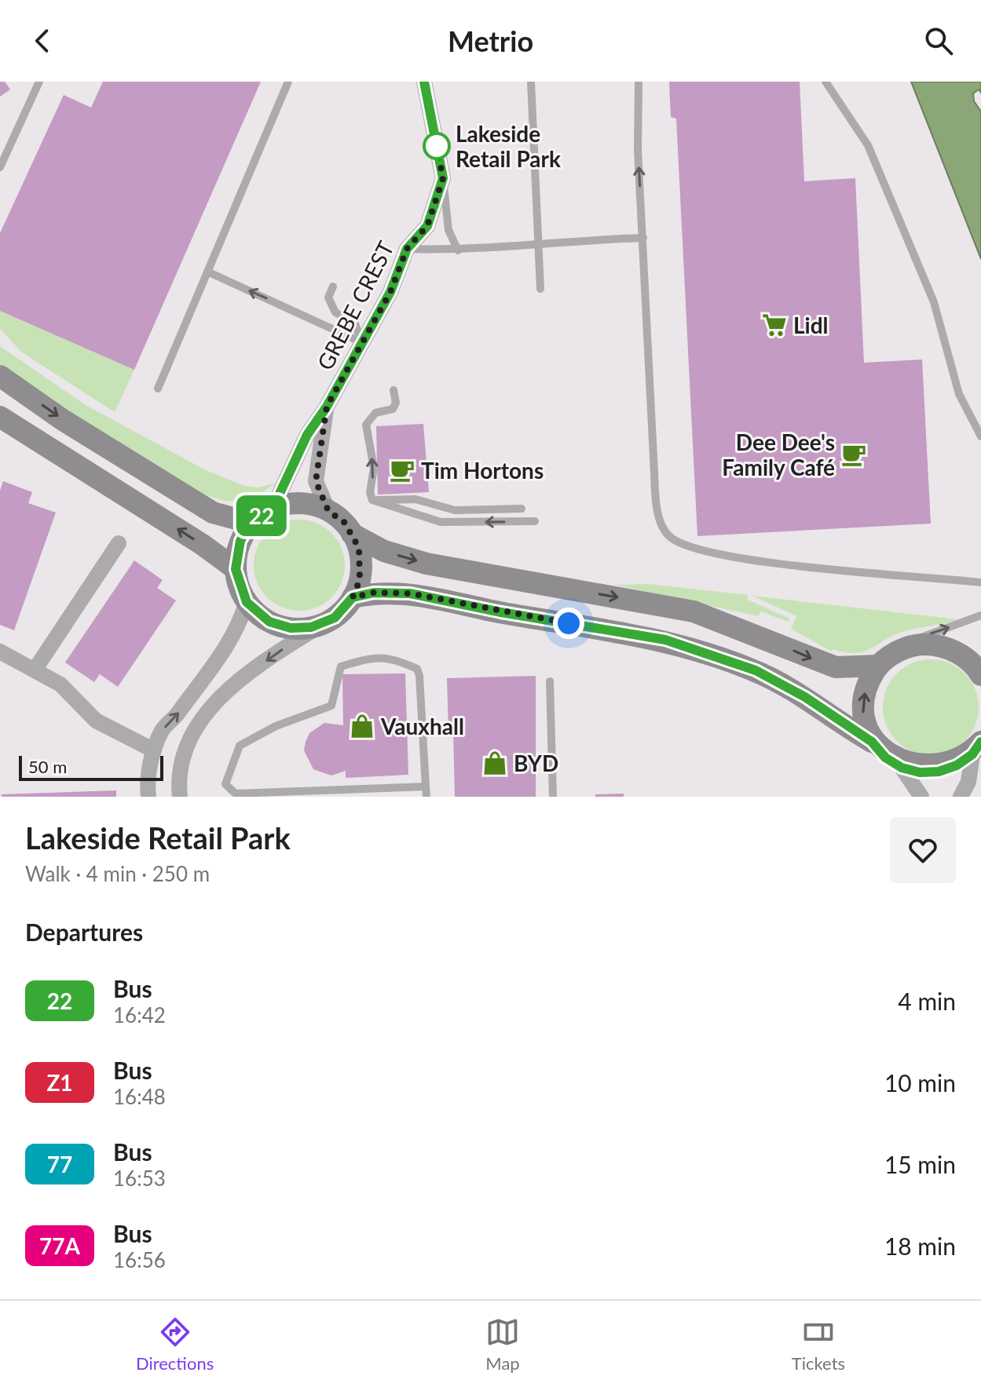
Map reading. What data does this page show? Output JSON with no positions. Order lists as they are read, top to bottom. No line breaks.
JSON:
{"streets":{"street":["GREBE CREST"]},"places":{"other":["Lakeside Retail Park"],"supermarket":["Lidl"],"cafe":["Dee Dee's Family Café","Tim Hortons"],"shop":["Vauxhall","BYD"]},"lines":["bus line 22"],"scale_bar":"50 m","page":{"header":"Metrio","on_map":"22","scale":"50 m","heading":[["Lakeside Retail Park","Walk · 4 min · 250 m"],"Departures"],"list":[{"mark":"22","name":"Bus","note":"16:42","value":"4 min"},{"mark":"Z1","name":"Bus","note":"16:48","value":"10 min"},{"mark":"77","name":"Bus","note":"16:53","value":"15 min"},{"mark":"77A","name":"Bus","note":"16:56","value":"18 min"}],"tabs":["Directions","Map","Tickets"]}}
